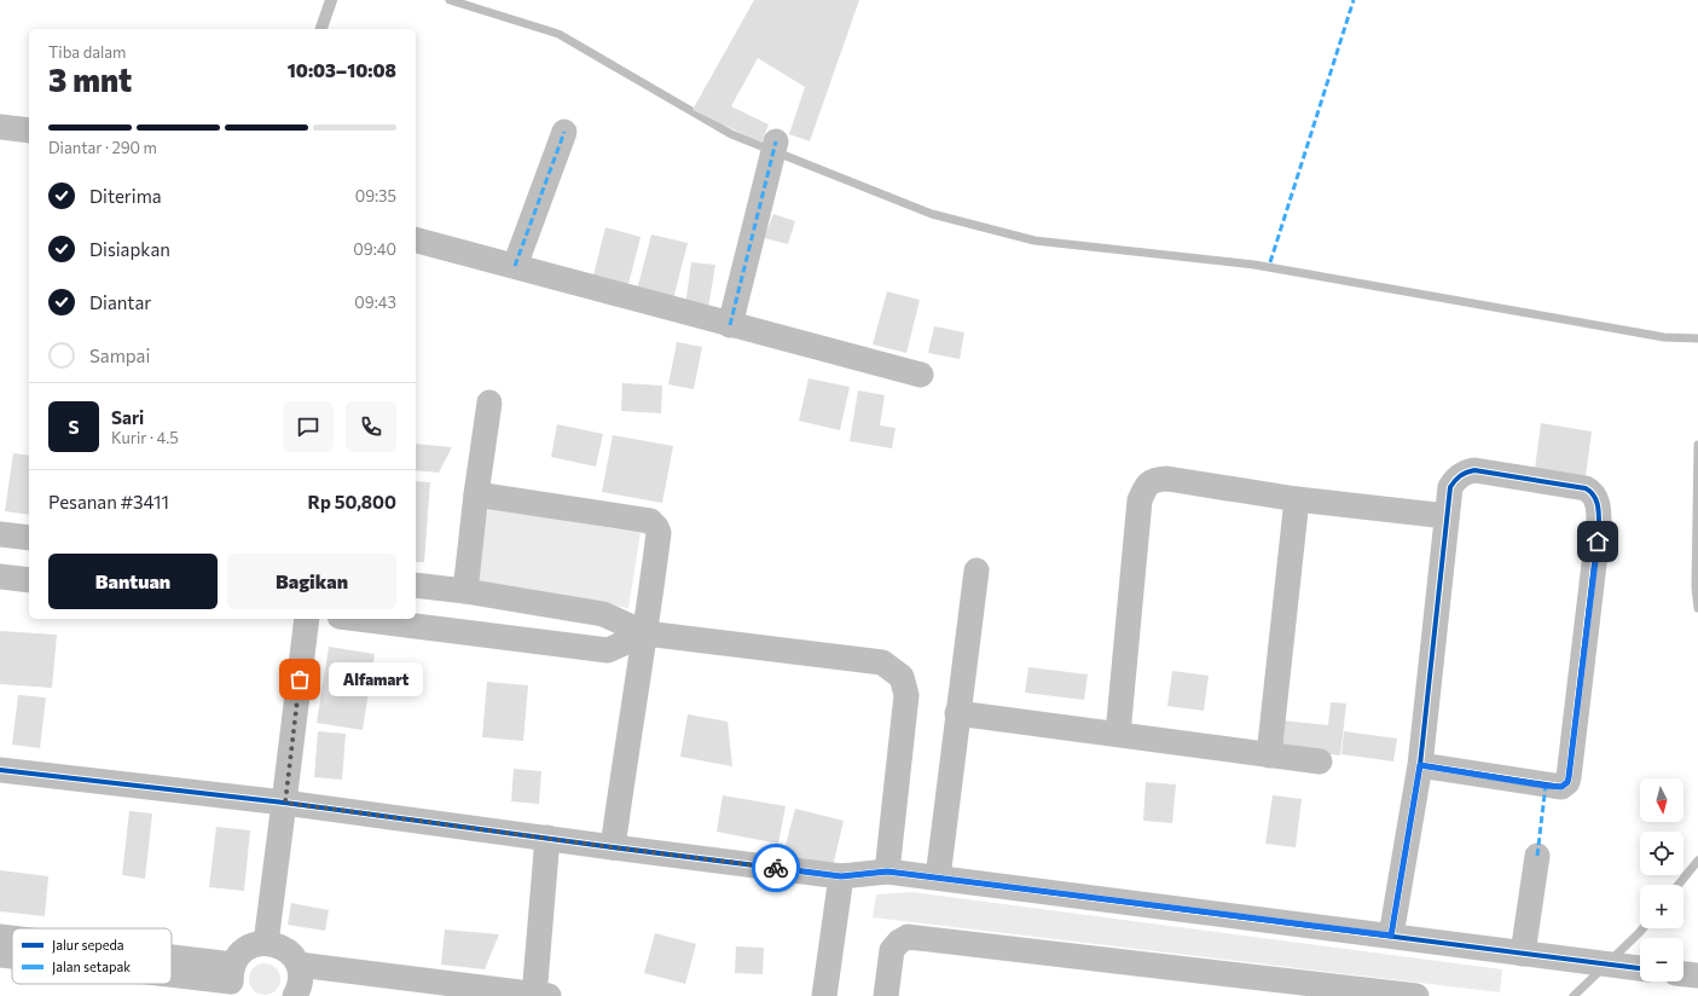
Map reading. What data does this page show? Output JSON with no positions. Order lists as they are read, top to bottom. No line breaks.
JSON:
{"places":["Alfamart"],"legend":["Jalur sepeda","Jalan setapak"],"north":"bottom","page":{"heading":["3 mnt","Tiba dalam","10:03–10:08"],"panel":["Sari","Kurir · 4.5","Pesanan #3411","Rp 50,800"],"bar":"Diantar · 290 m","list":[["Diterima","09:35"],["Disiapkan","09:40"],["Diantar","09:43"],"Sampai"],"round":"S","buttons":["Bantuan","Bagikan"],"bubble":"Alfamart","map_buttons":["+","−"]}}
